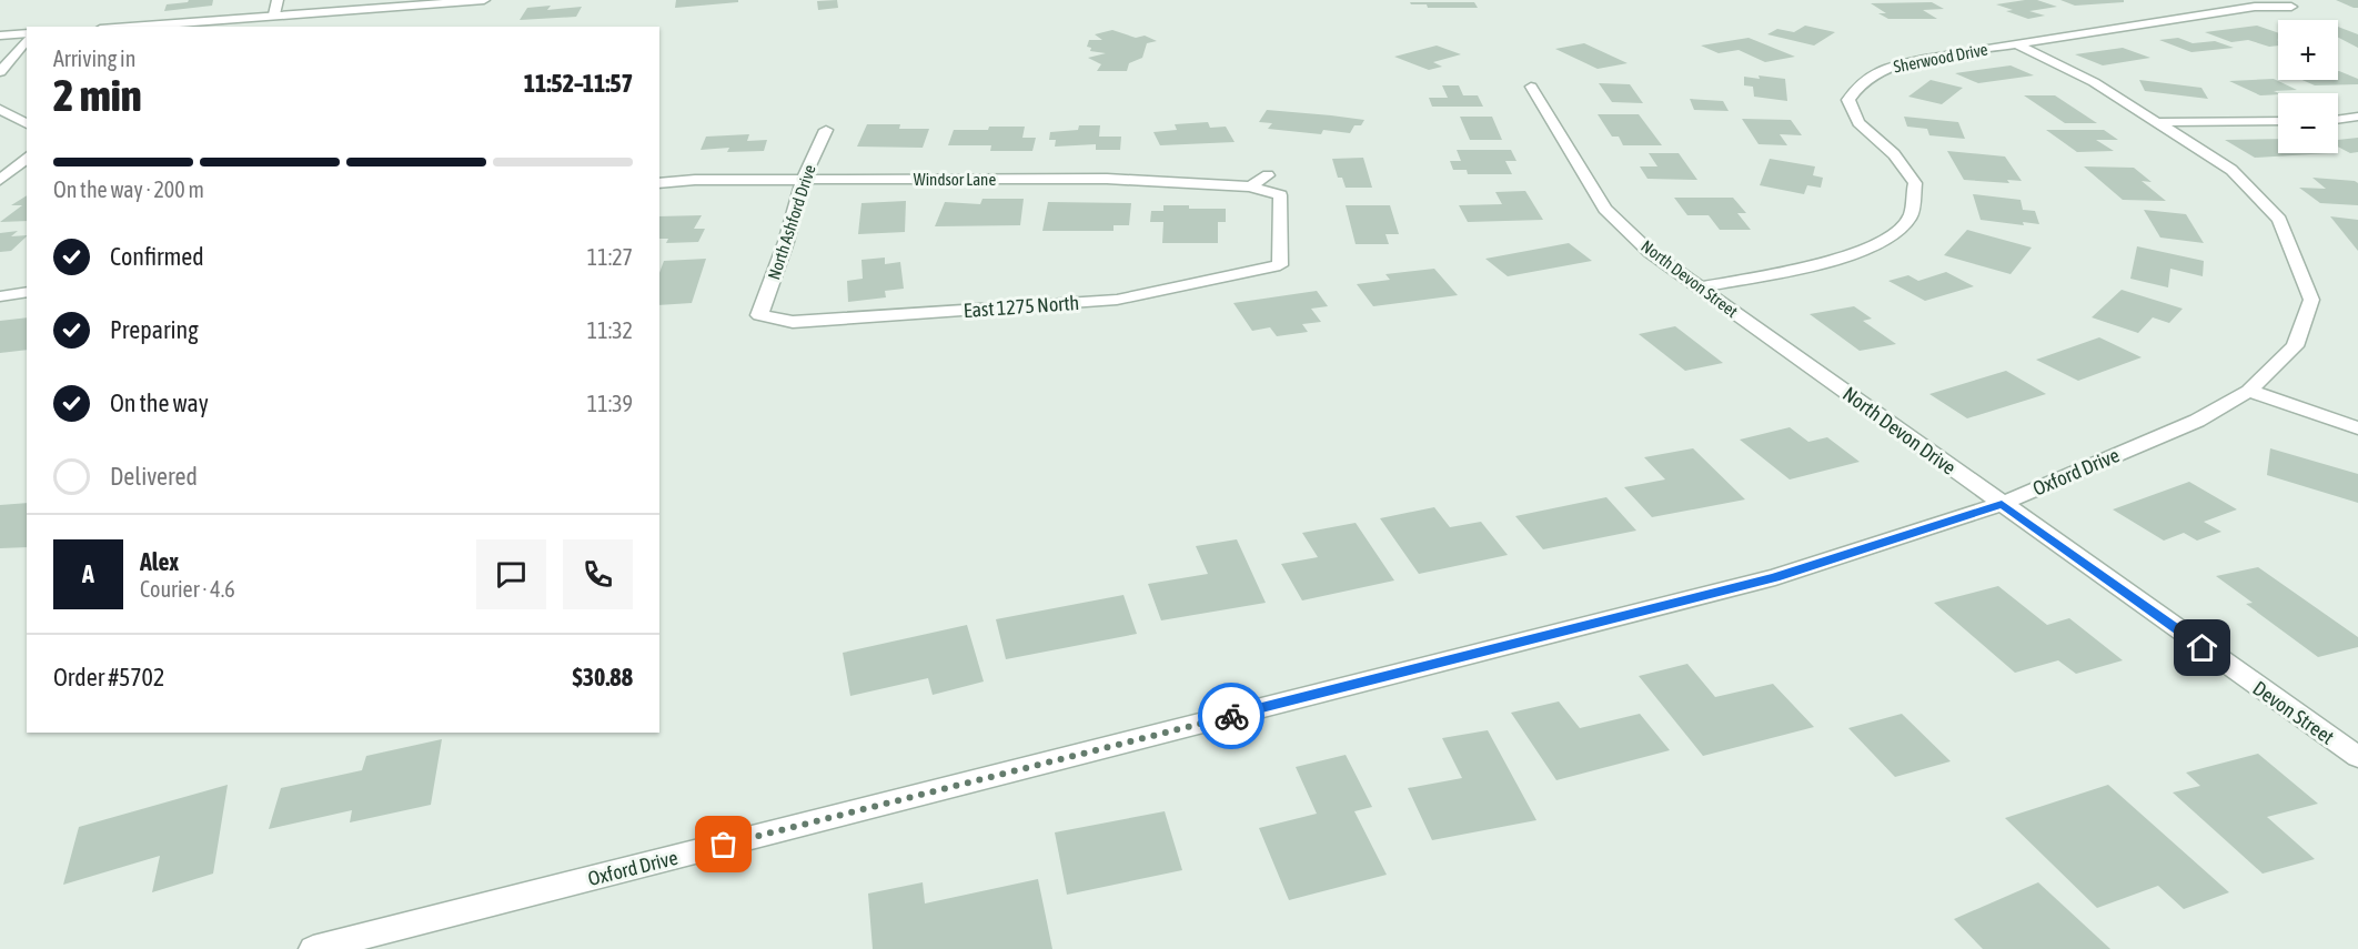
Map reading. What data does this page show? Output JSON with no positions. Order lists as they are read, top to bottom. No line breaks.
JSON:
{"streets":{"street":["Sherwood Drive","Windsor Lane","North Ashford Drive","North Devon Street","East 1275 North","North Devon Drive","Oxford Drive","Devon Street"]},"crossings":[["Sherwood Drive","North Devon Street"],["Sherwood Drive","Oxford Drive"],["Windsor Lane","North Ashford Drive"],["Windsor Lane","East 1275 North"],["North Ashford Drive","East 1275 North"],["North Devon Street","North Devon Drive"],["North Devon Drive","Oxford Drive"],["North Devon Drive","Devon Street"],["Oxford Drive","Devon Street"]],"page":{"map_buttons":["+","−"],"heading":["2 min","Arriving in","11:52–11:57"],"panel":["Alex","Courier · 4.6","Order #5702","$30.88"],"bar":"On the way · 200 m","list":[["Confirmed","11:27"],["Preparing","11:32"],["On the way","11:39"],"Delivered"],"round":"A"}}
